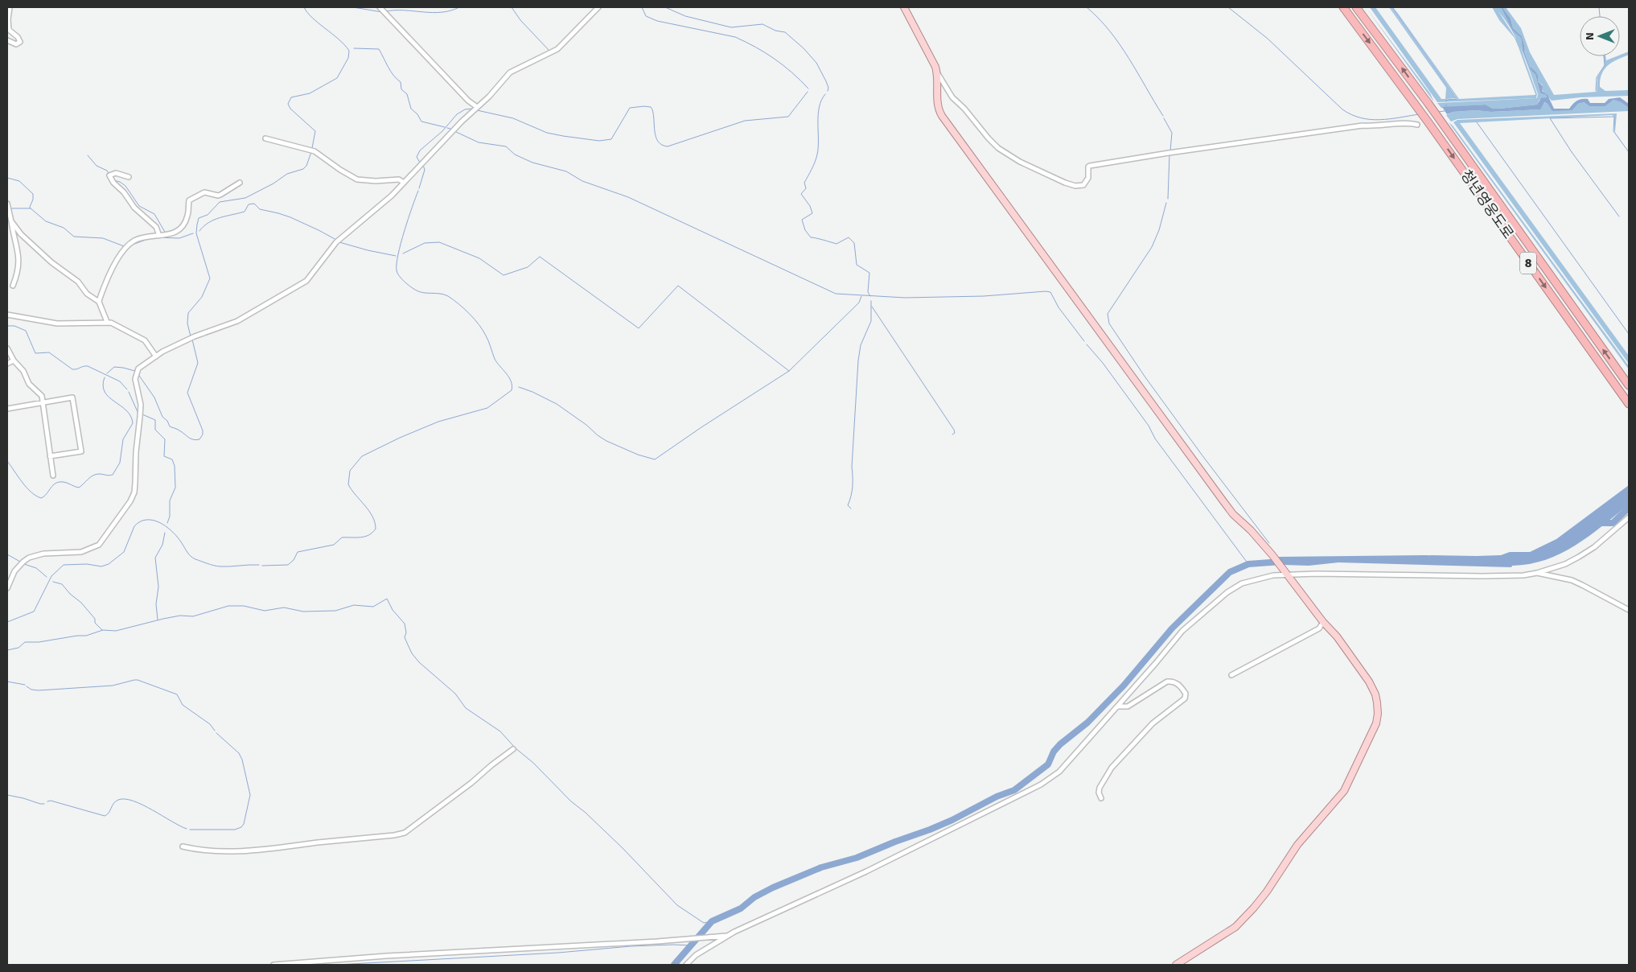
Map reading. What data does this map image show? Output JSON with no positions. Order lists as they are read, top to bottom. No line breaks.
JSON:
{"streets":{"highway":["청년영웅도로","8"]},"north":"left"}
